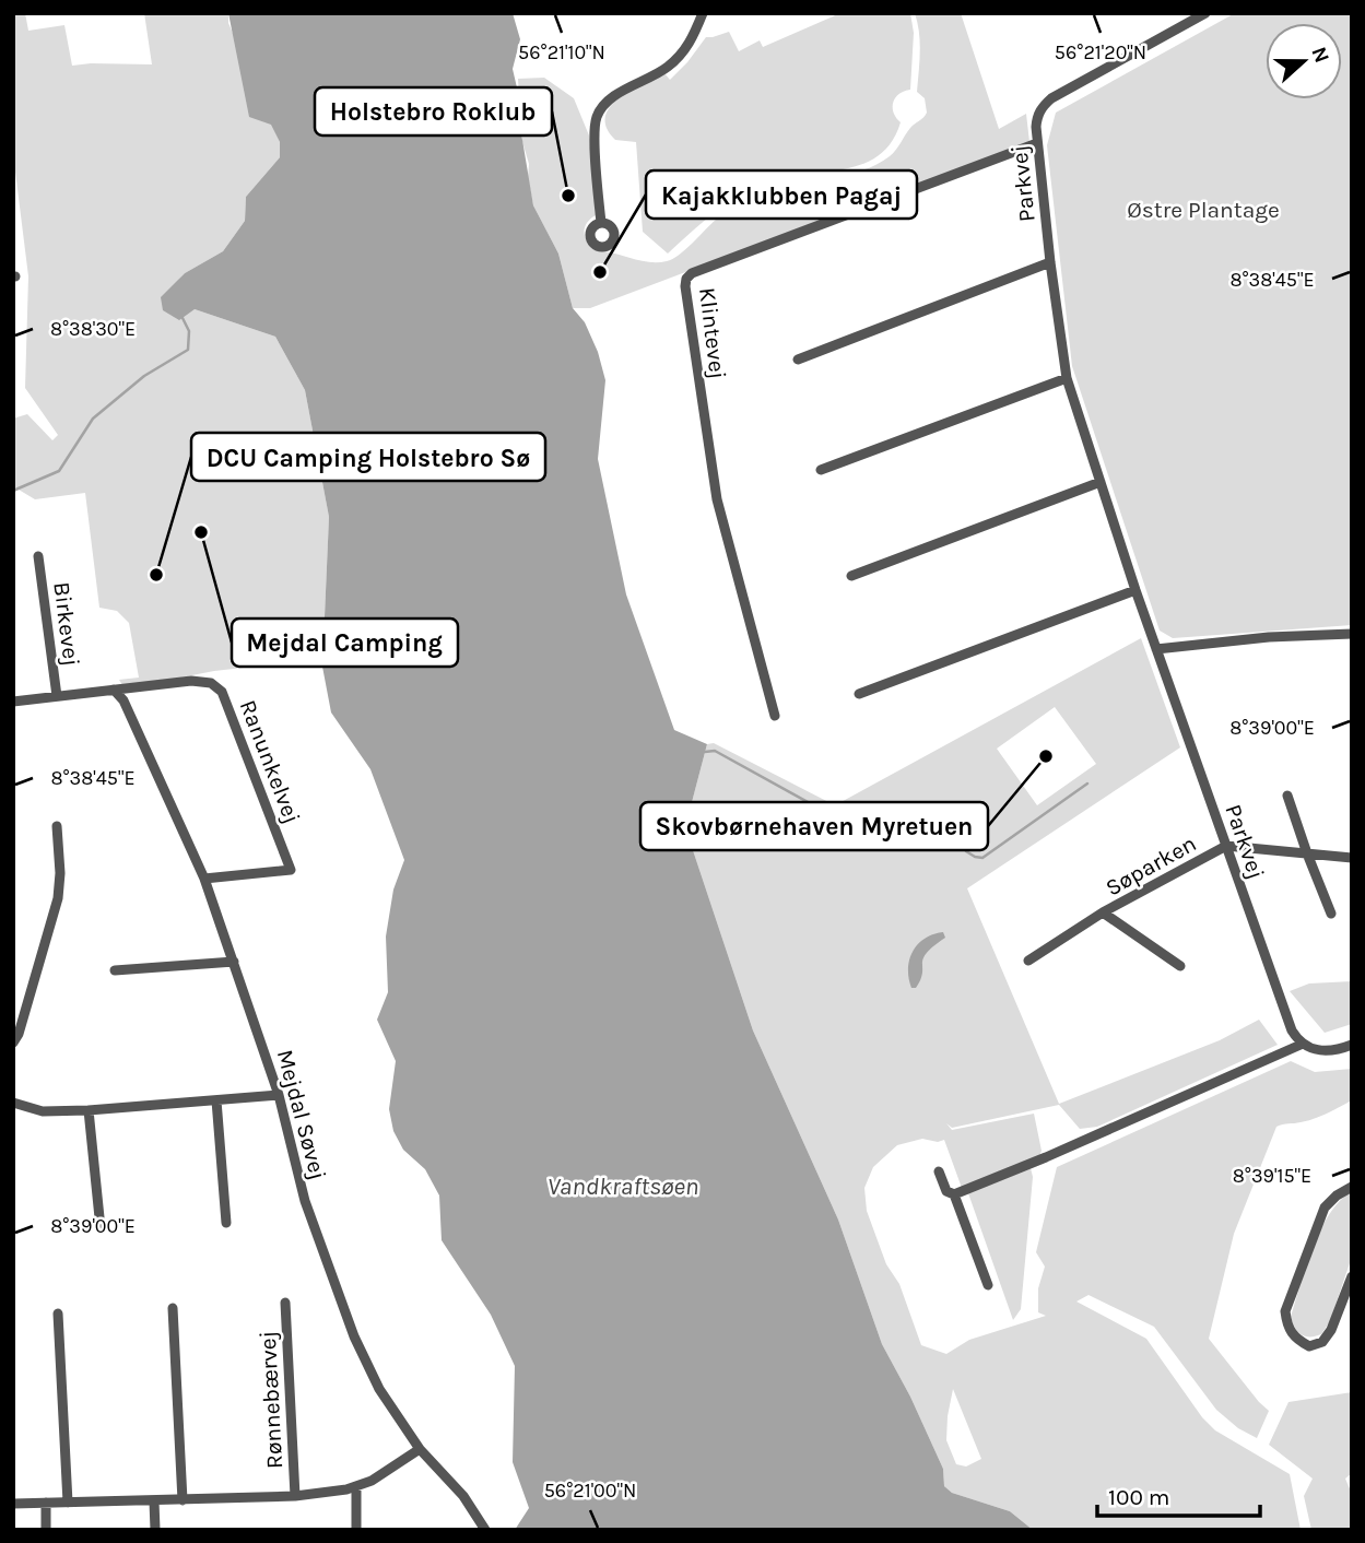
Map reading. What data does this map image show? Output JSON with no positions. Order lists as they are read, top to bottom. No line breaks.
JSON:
{"streets":{"street":["Parkvej","Klintevej","Birkevej","Ranunkelvej","Søparken","Mejdal Søvej","Rønnebærvej"]},"crossings":[["Parkvej","Klintevej"],["Parkvej","Søparken"],["Birkevej","Ranunkelvej"],["Birkevej","Mejdal Søvej"],["Ranunkelvej","Mejdal Søvej"],["Mejdal Søvej","Rønnebærvej"]],"water":["Vandkraftsøen"],"parks":["Østre Plantage"],"places":["Holstebro Roklub","Kajakklubben Pagaj","Mejdal Camping","DCU Camping Holstebro Sø","Skovbørnehaven Myretuen"],"scale_bar":"100 m","north":"right","coordinates":["56°21'10\"N","56°21'20\"N","8°38'45\"E","8°38'30\"E","8°39'00\"E","8°39'15\"E","56°21'00\"N"]}
